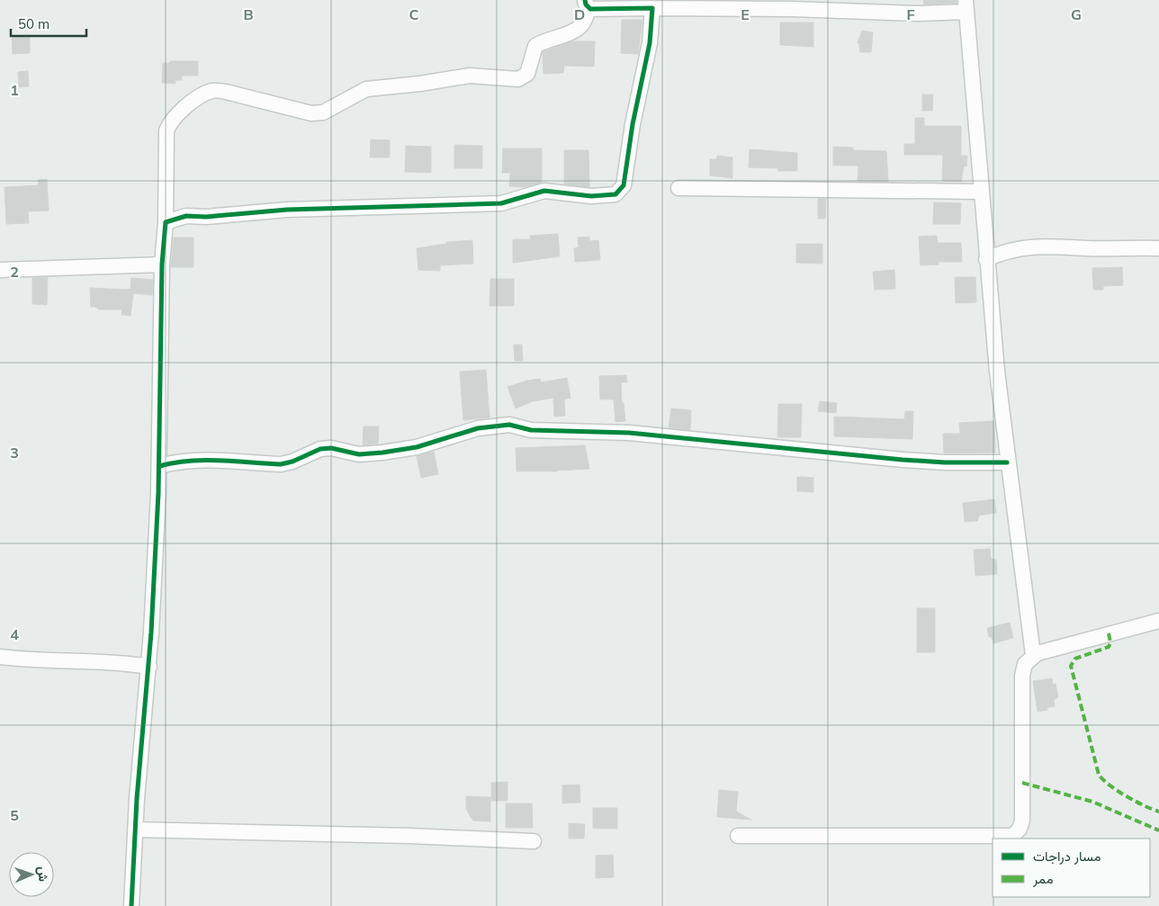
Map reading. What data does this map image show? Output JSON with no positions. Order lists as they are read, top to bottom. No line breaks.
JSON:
{"legend":["مسار دراجات","ممر"],"scale_bar":"50 m","north":"right","grid":{"columns":["B","C","D","E","F","G"],"rows":["1","2","3","4","5"]}}
